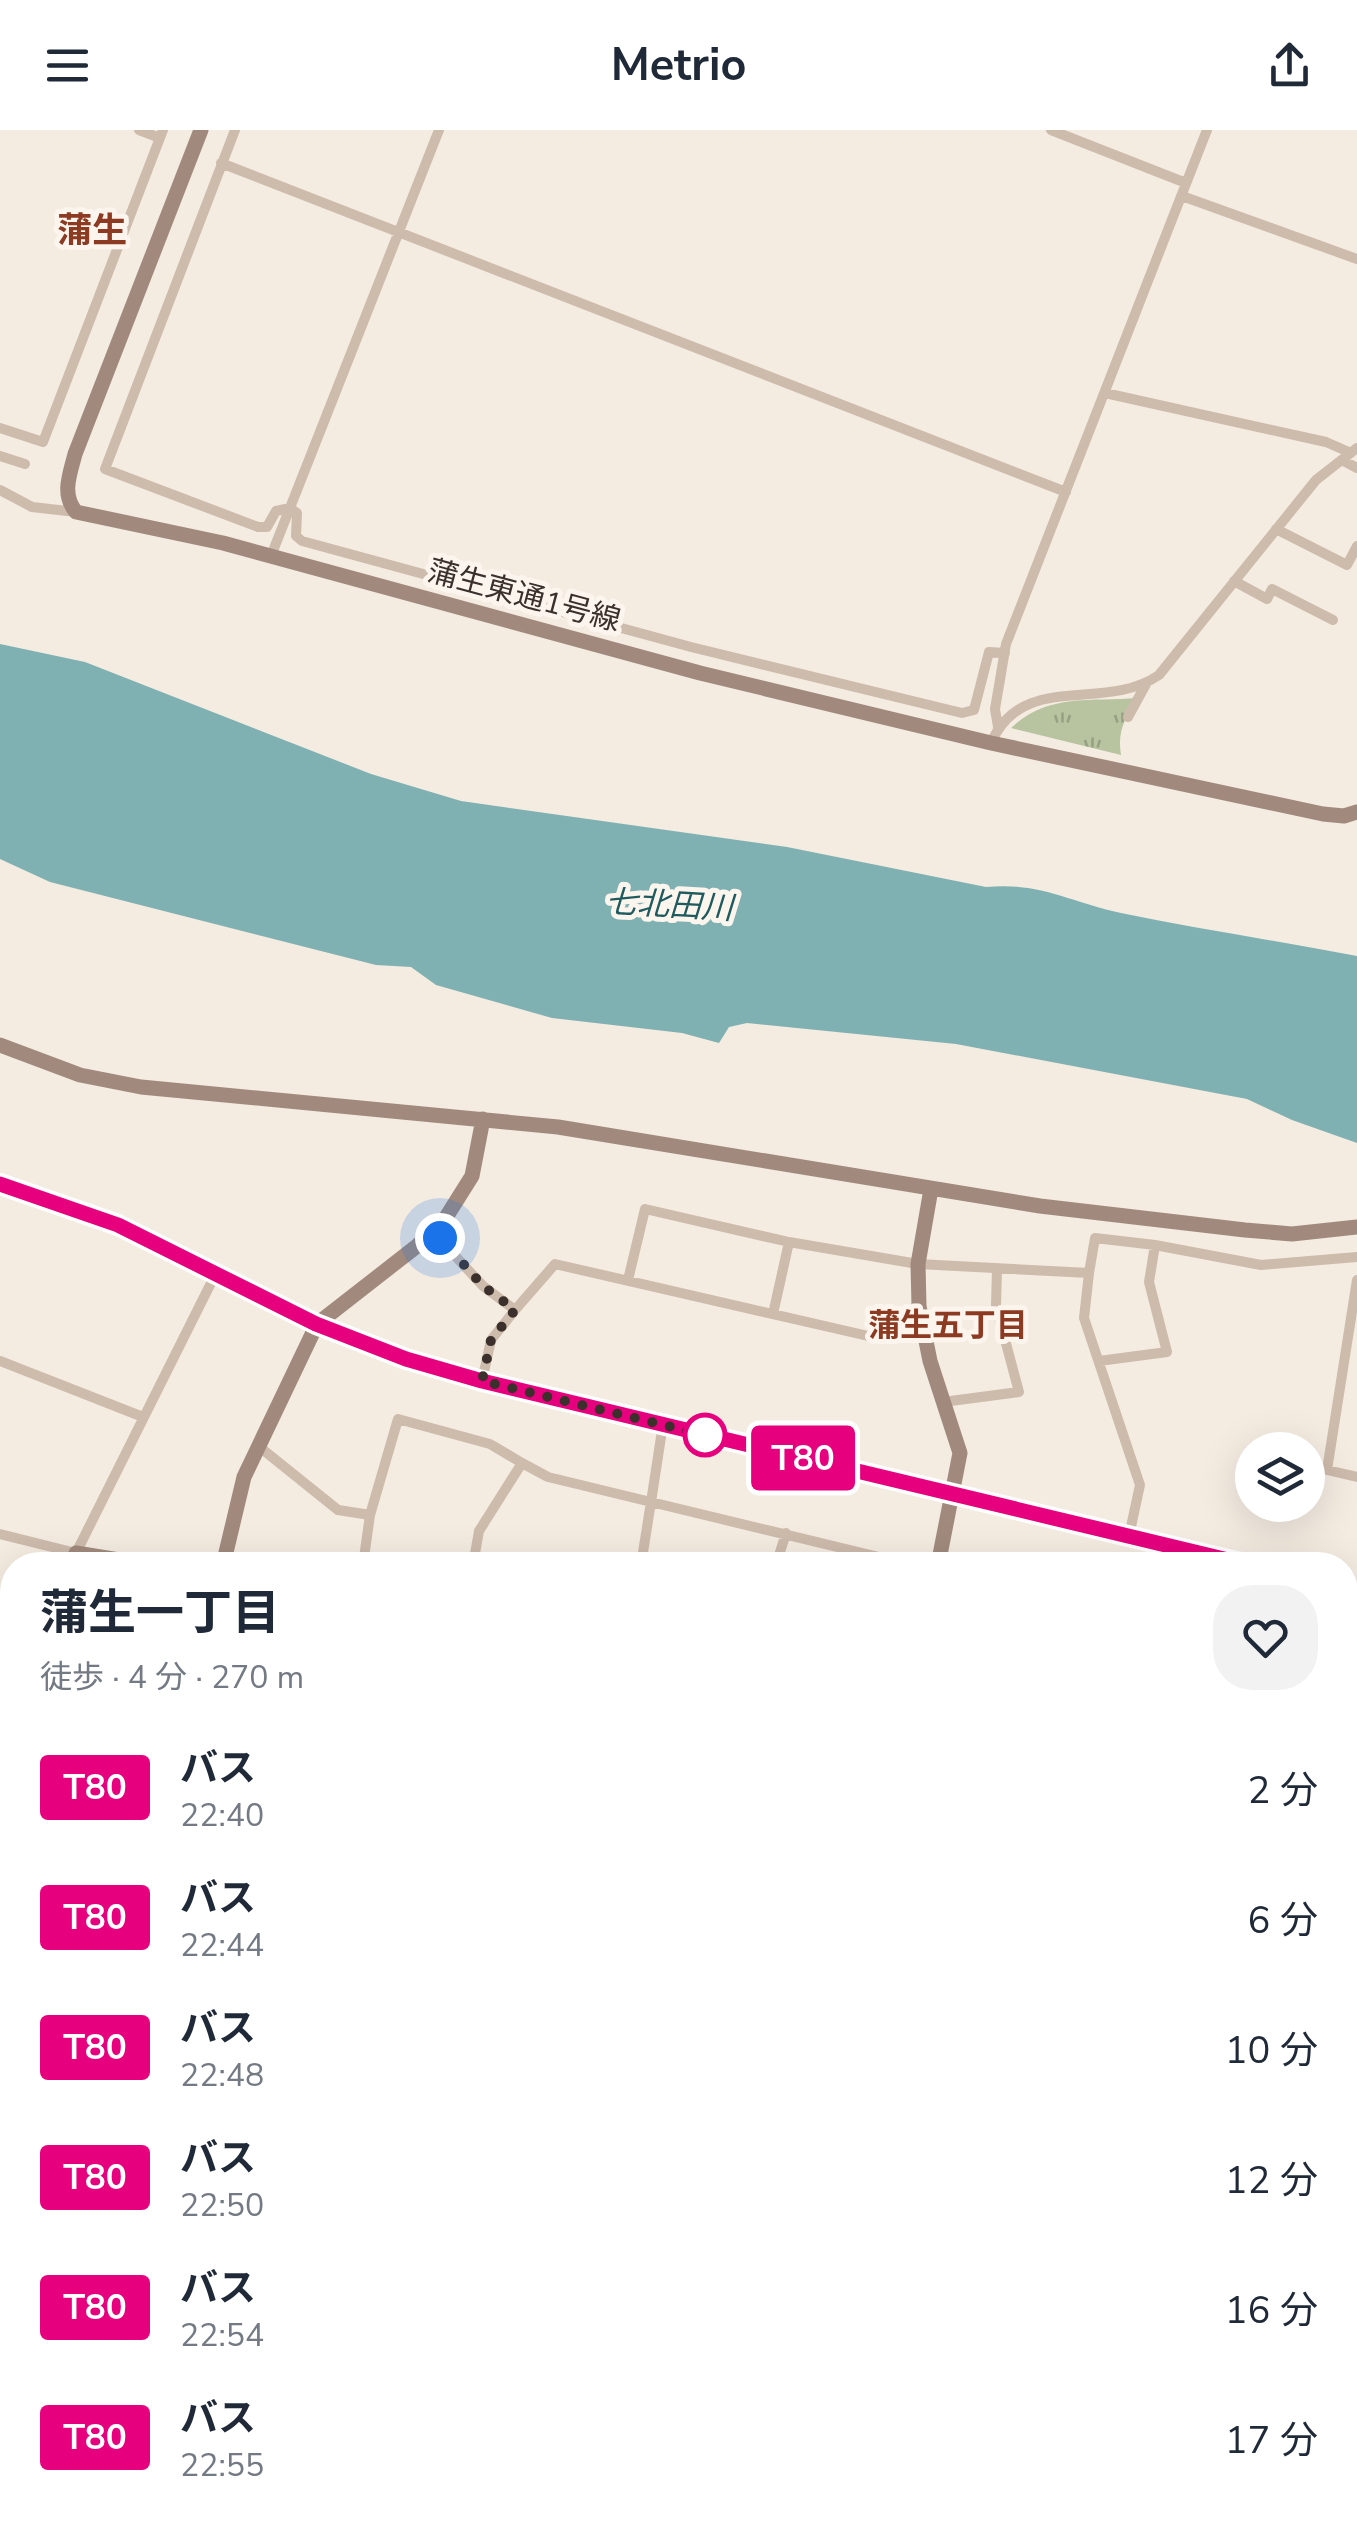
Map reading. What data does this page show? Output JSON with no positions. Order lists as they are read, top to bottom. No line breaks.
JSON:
{"streets":{"street":["蒲生東通1号線"]},"districts":["蒲生","蒲生五丁目"],"water":["七北田川"],"lines":["bus line T80"],"page":{"header":"Metrio","on_map":"T80","heading":["蒲生一丁目","徒歩 · 4 分 · 270 m"],"list":[{"mark":"T80","name":"バス","note":"22:40","value":"2 分"},{"mark":"T80","name":"バス","note":"22:44","value":"6 分"},{"mark":"T80","name":"バス","note":"22:48","value":"10 分"},{"mark":"T80","name":"バス","note":"22:50","value":"12 分"},{"mark":"T80","name":"バス","note":"22:54","value":"16 分"},{"mark":"T80","name":"バス","note":"22:55","value":"17 分"}]}}
